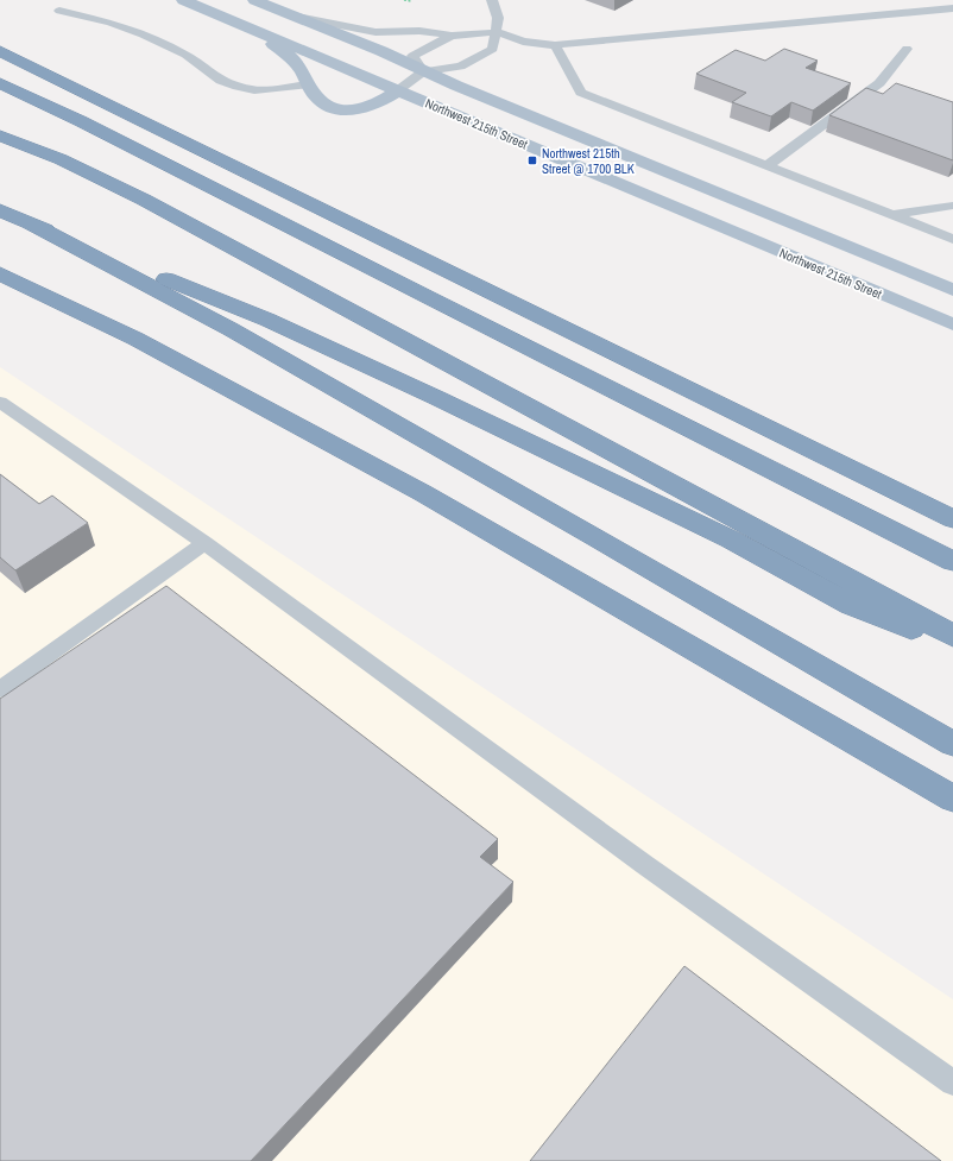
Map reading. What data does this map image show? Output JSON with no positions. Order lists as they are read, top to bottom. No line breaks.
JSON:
{"streets":{"main road":["Northwest 215th Street"]},"places":{"transit":["Northwest 215th Street @ 1700 BLK"]}}
